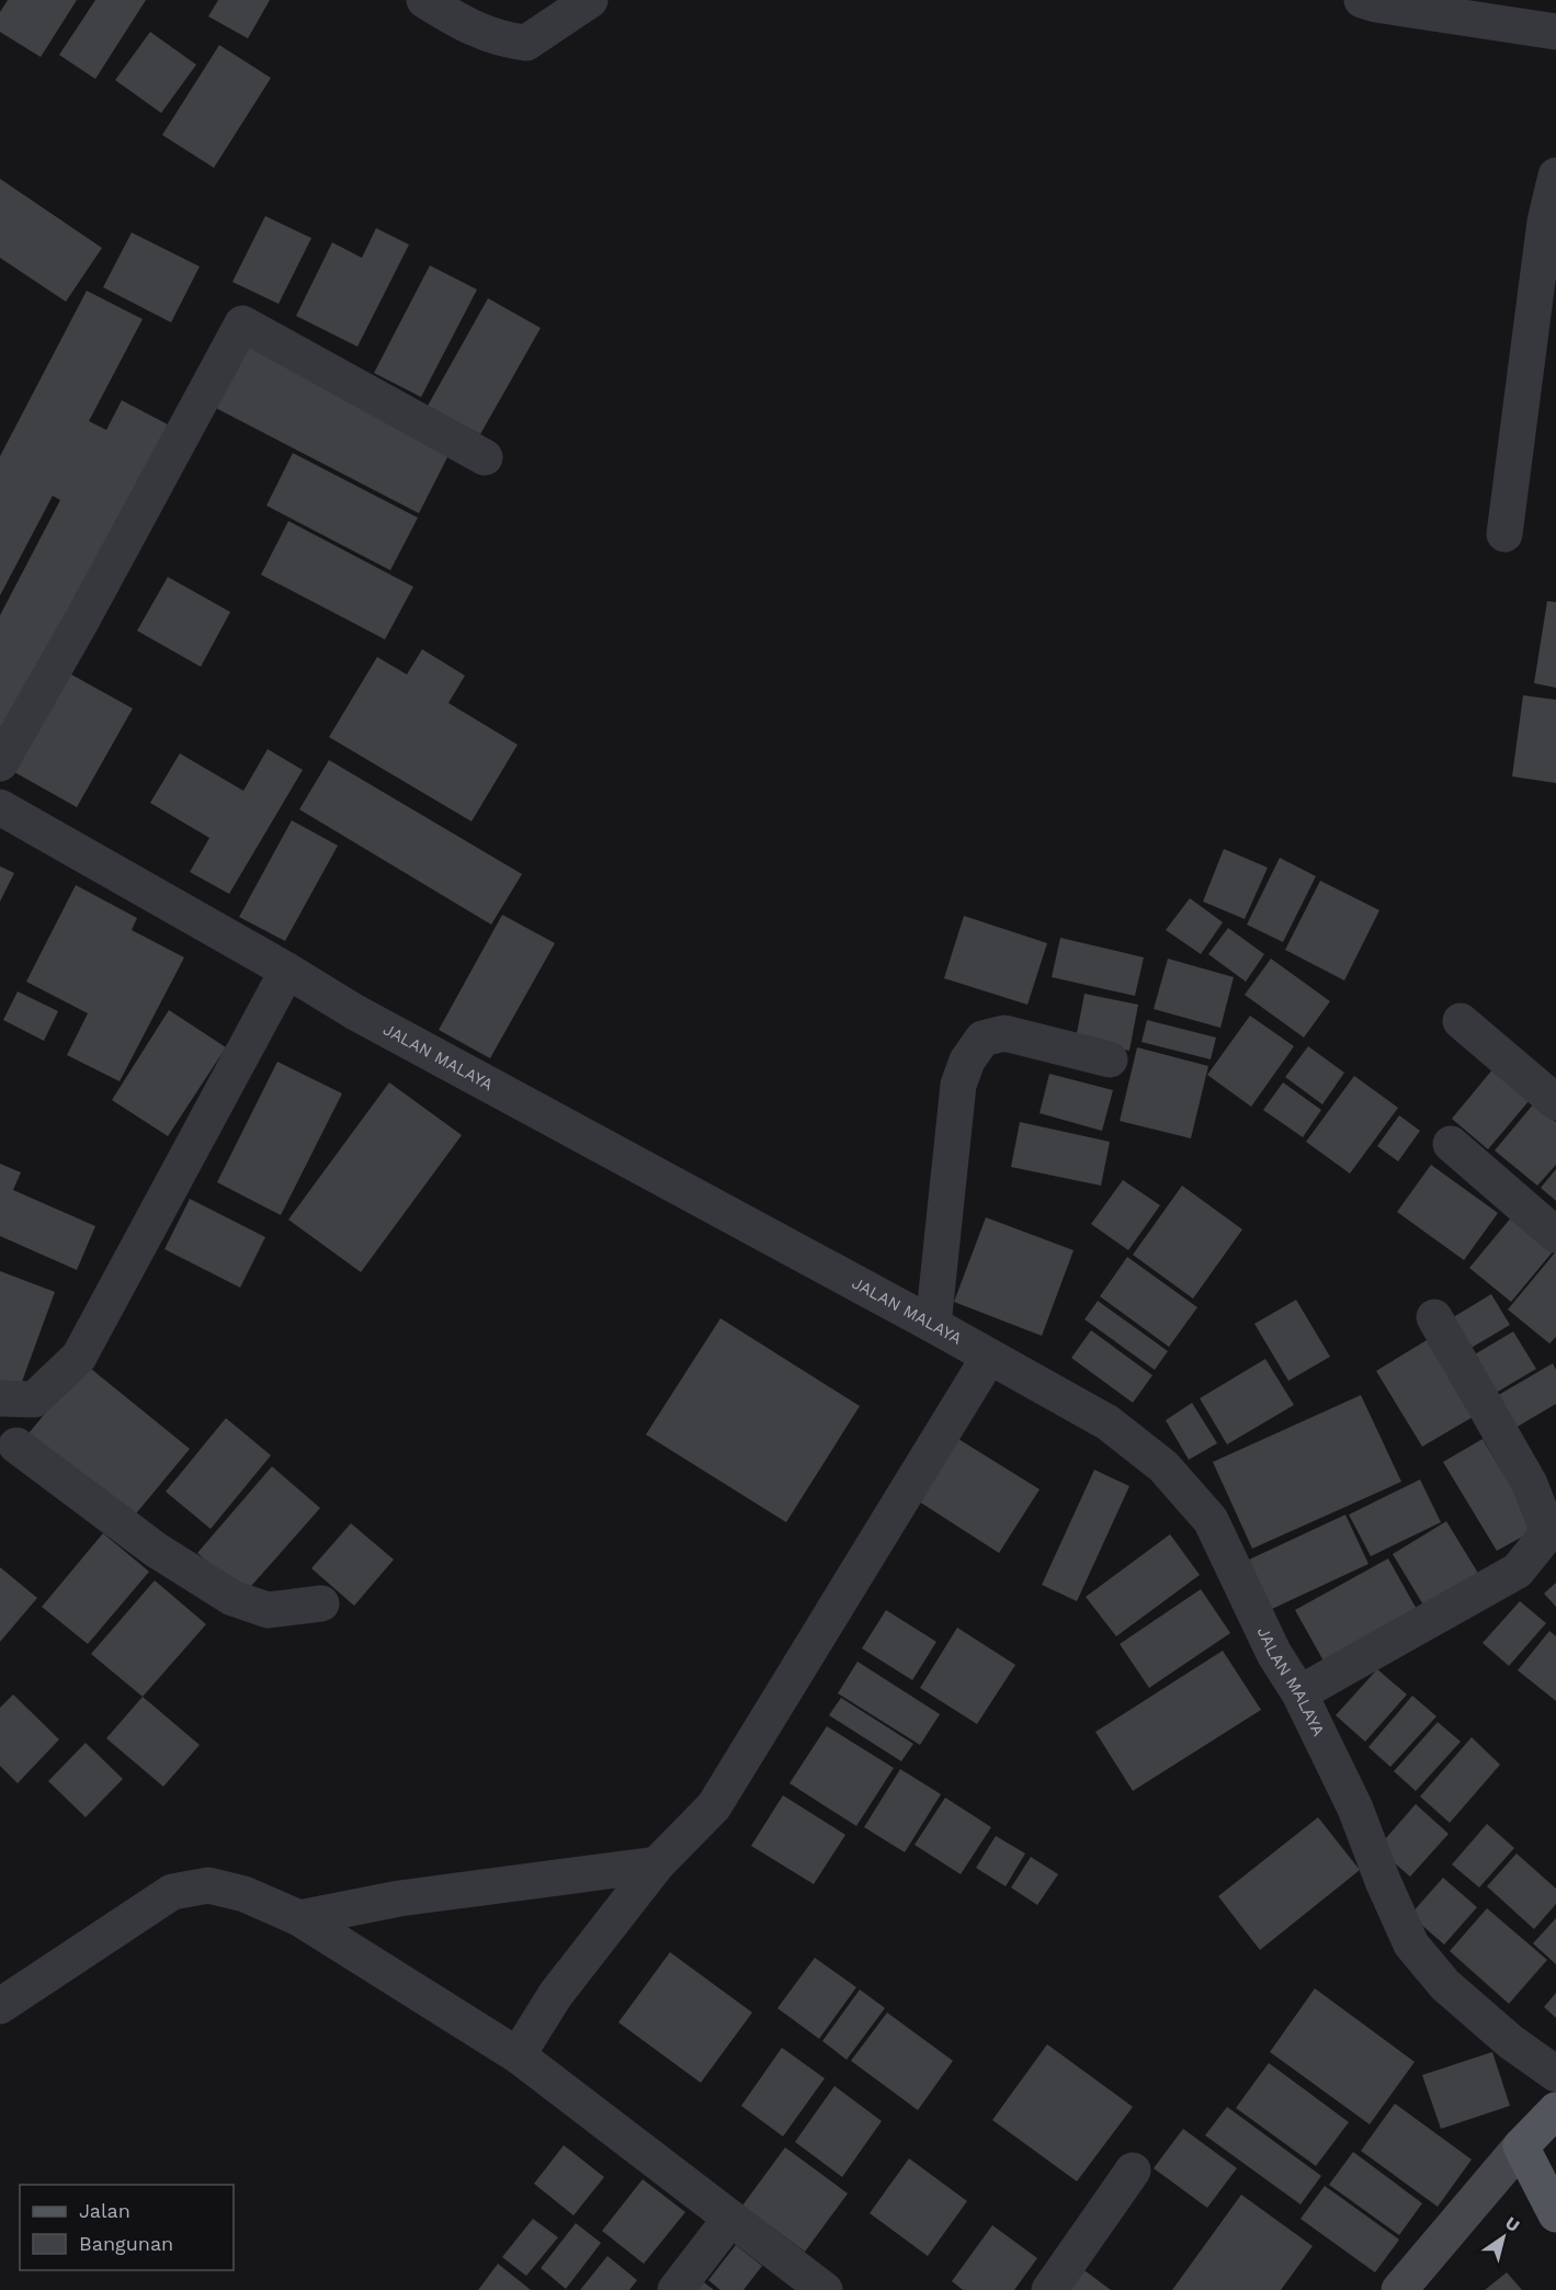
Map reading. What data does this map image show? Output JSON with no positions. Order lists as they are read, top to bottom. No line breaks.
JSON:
{"streets":{"street":["JALAN MALAYA"]},"legend":["Jalan","Bangunan"],"north":"top right"}
